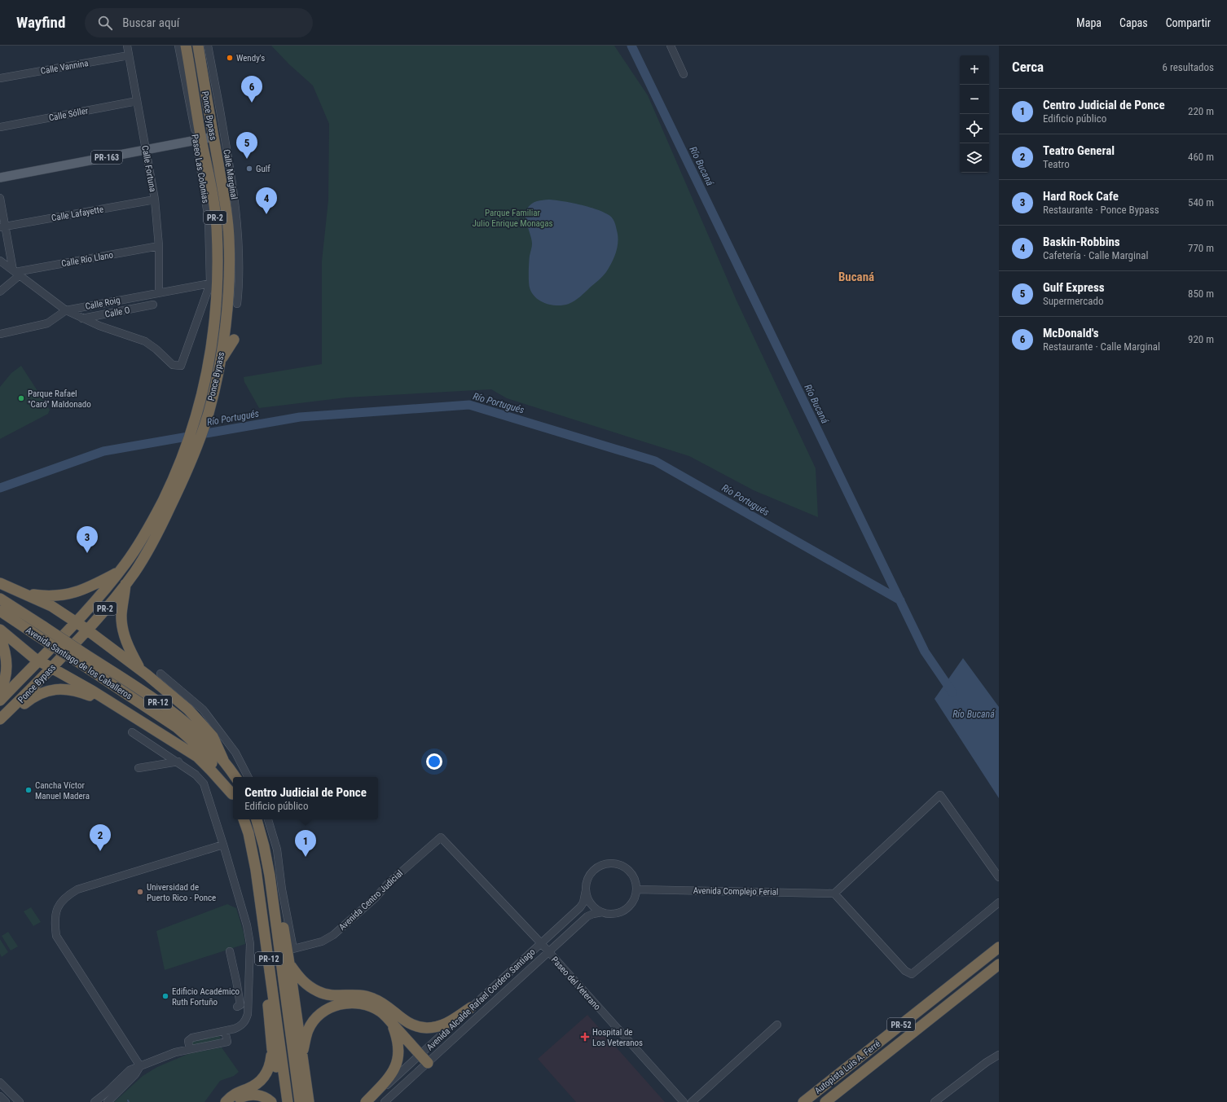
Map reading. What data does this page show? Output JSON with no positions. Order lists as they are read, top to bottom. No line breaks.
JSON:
{"streets":{"highway":["Ponce Bypass","PR-2","Avenida Santiago de los Caballeros","PR-12","PR-52","Autopista Luis A. Ferré"],"main road":["PR-163"],"street":["Calle Vannina","Calle Sóller","Calle Fortuna","Paseo Las Colonias","Calle Marginal","Calle Lafayette","Calle Río Llano","Calle Roig","Calle O","Avenida Complejo Ferial","Avenida Centro Judicial","Paseo del Veterano","Avenida Alcalde Rafael Cordero Santiago"]},"crossings":[["Calle Vannina","Calle Fortuna"],["Calle Sóller","Calle Fortuna"],["Ponce Bypass","PR-163"],["Ponce Bypass","Paseo Las Colonias"],["Ponce Bypass","Calle Marginal"],["PR-163","Calle Fortuna"],["PR-163","Paseo Las Colonias"],["Calle Fortuna","Calle Lafayette"],["Calle Fortuna","Calle Río Llano"],["Calle Fortuna","Calle Roig"],["Paseo Las Colonias","Calle Roig"],["Paseo Las Colonias","Calle O"],["Avenida Complejo Ferial","Avenida Alcalde Rafael Cordero Santiago"],["Avenida Centro Judicial","Paseo del Veterano"],["Paseo del Veterano","Avenida Alcalde Rafael Cordero Santiago"]],"districts":["Bucaná"],"water":["Río Bucaná","Río Portugués"],"parks":["Parque Familiar Julio Enrique Monagas"],"places":{"other":["Wendy's","Gulf","Parque Rafael \"Caró\" Maldonado","Cancha Víctor Manuel Madera","Universidad de Puerto Rico - Ponce","Edificio Académico Ruth Fortuño"],"health":["Hospital de Los Veteranos"]},"page":{"header":"Wayfind","search":"Buscar aquí","nav":["Mapa","Capas","Compartir"],"heading":["Cerca","6 resultados"],"map_buttons":["+","−"],"pins":["6","5","4","3","2","1"],"list":[{"mark":"1","name":"Centro Judicial de Ponce","note":"Edificio público","value":"220 m"},{"mark":"2","name":"Teatro General","note":"Teatro","value":"460 m"},{"mark":"3","name":"Hard Rock Cafe","note":"Restaurante · Ponce Bypass","value":"540 m"},{"mark":"4","name":"Baskin-Robbins","note":"Cafetería · Calle Marginal","value":"770 m"},{"mark":"5","name":"Gulf Express","note":"Supermercado","value":"850 m"},{"mark":"6","name":"McDonald's","note":"Restaurante · Calle Marginal","value":"920 m"}],"popup":["Centro Judicial de Ponce","Edificio público"]}}
